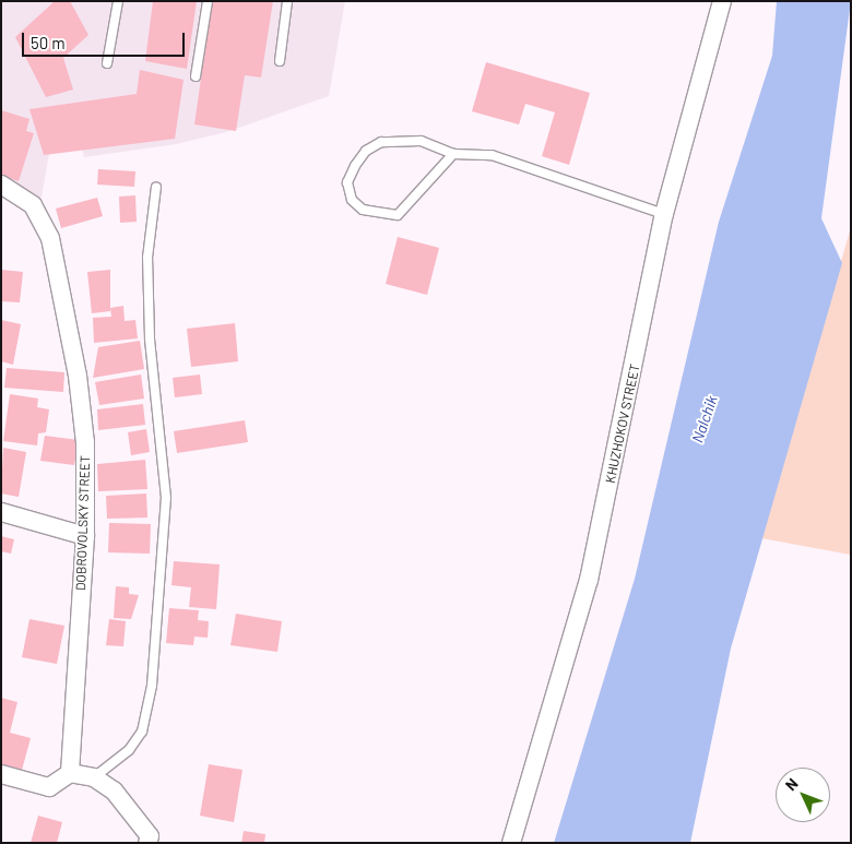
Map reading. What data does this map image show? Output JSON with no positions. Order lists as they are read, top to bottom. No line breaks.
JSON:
{"streets":{"street":["KHUZHOKOV STREET","DOBROVOLSKY STREET"]},"water":["Nalchik"],"scale_bar":"50 m","north":"top left"}
